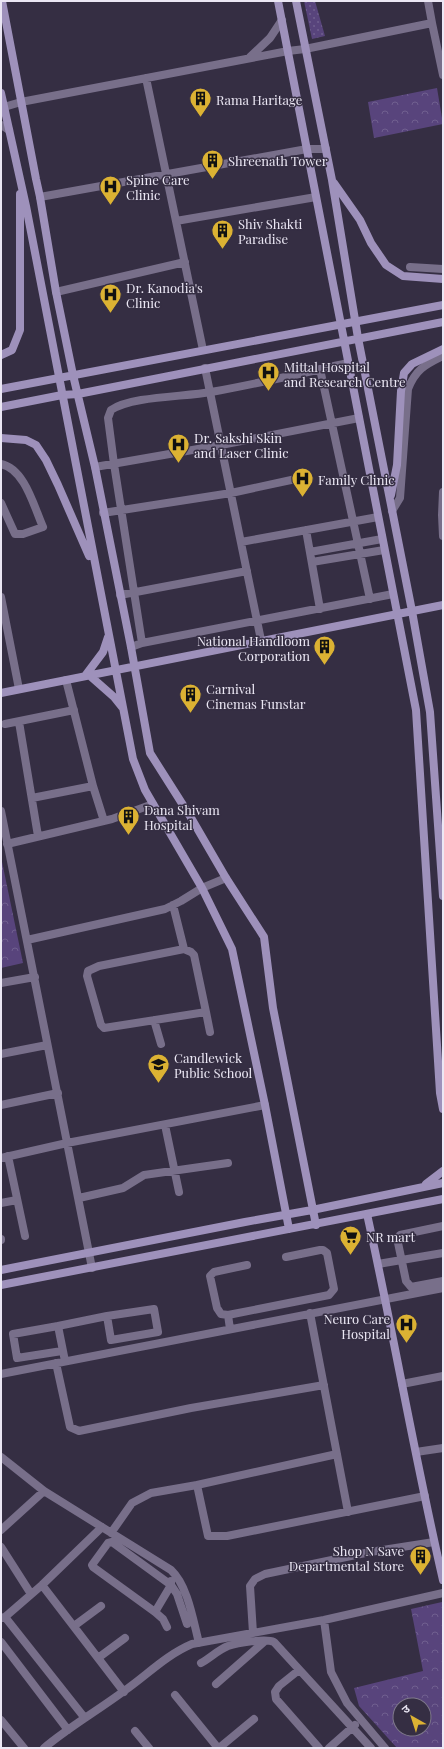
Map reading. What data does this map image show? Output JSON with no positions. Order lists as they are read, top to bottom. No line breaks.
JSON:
{"places":{"building":["Rama Haritage","Shreenath Tower","Shiv Shakti Paradise","National Handloom Corporation","Carnival Cinemas Funstar","Dana Shivam Hospital","Shop N Save Departmental Store"],"hospital":["Spine Care Clinic","Dr. Kanodia's Clinic","Mittal Hospital and Research Centre","Dr. Sakshi Skin and Laser Clinic","Family Clinic","Neuro Care Hospital"],"school or university":["Candlewick Public School"],"supermarket":["NR mart"]},"north":"top left"}
